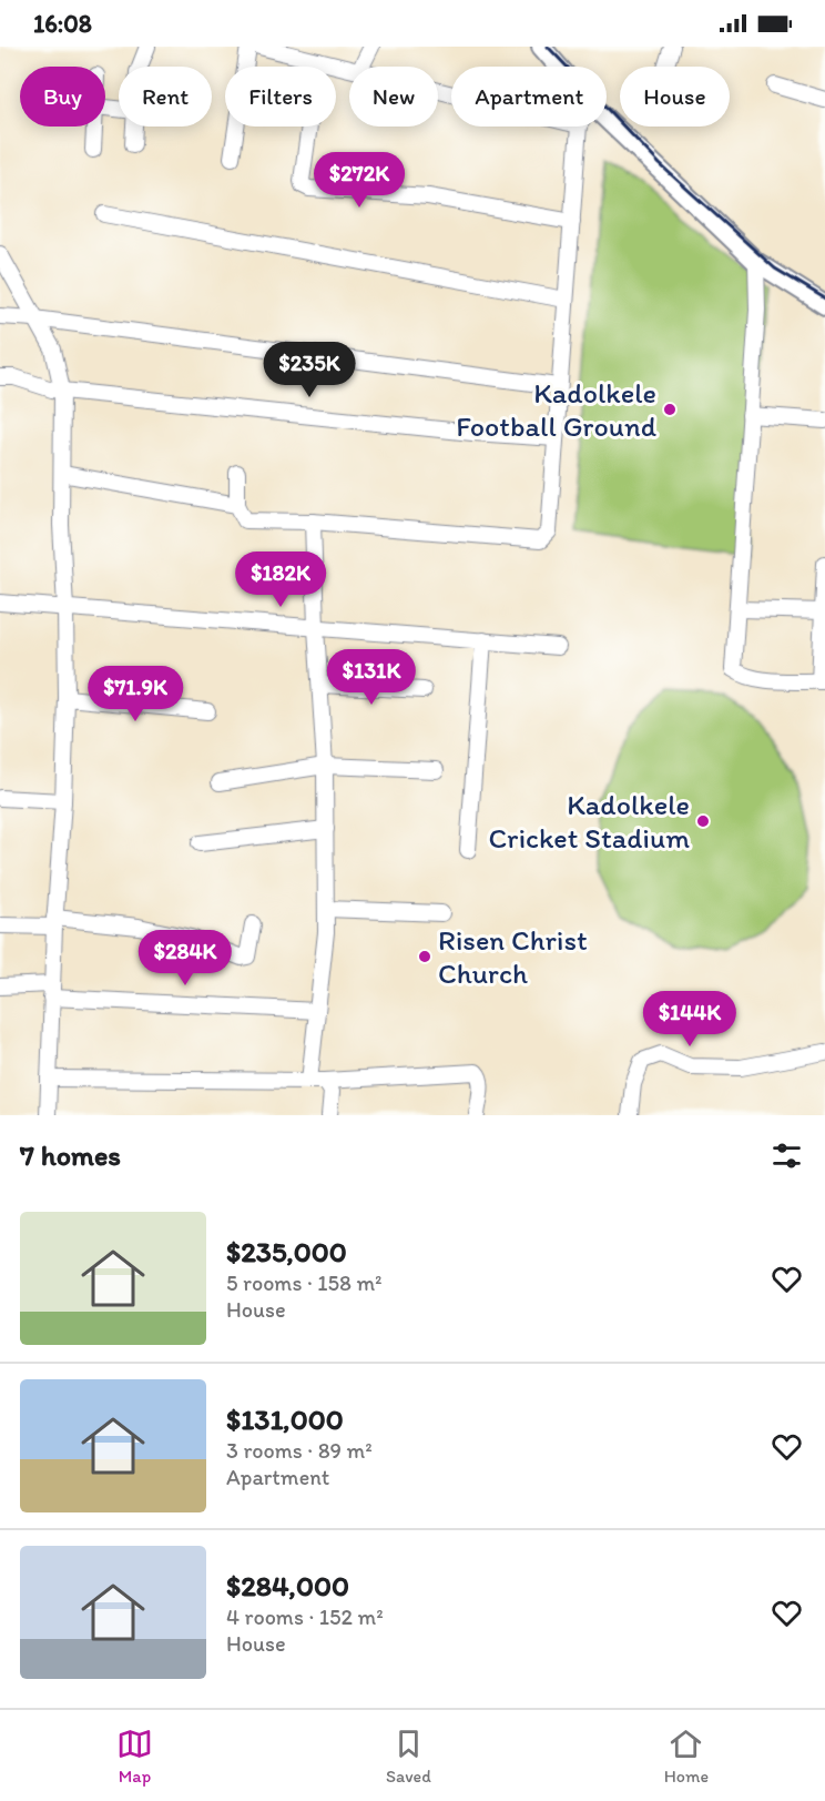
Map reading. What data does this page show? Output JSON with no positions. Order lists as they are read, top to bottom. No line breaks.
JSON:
{"places":["Kadolkele Football Ground","Kadolkele Cricket Stadium","Risen Christ Church"],"page":{"status":"16:08","chip":["Buy","Rent","Filters","New","Apartment","House"],"price":["$272K","$235K","$182K","$131K","$71.9K","$284K","$144K"],"heading":"7 homes","list":[{"name":"$235,000","note":"5 rooms · 158 m² · House"},{"name":"$131,000","note":"3 rooms · 89 m² · Apartment"},{"name":"$284,000","note":"4 rooms · 152 m² · House"}],"tabs":["Map","Saved","Home"]}}
